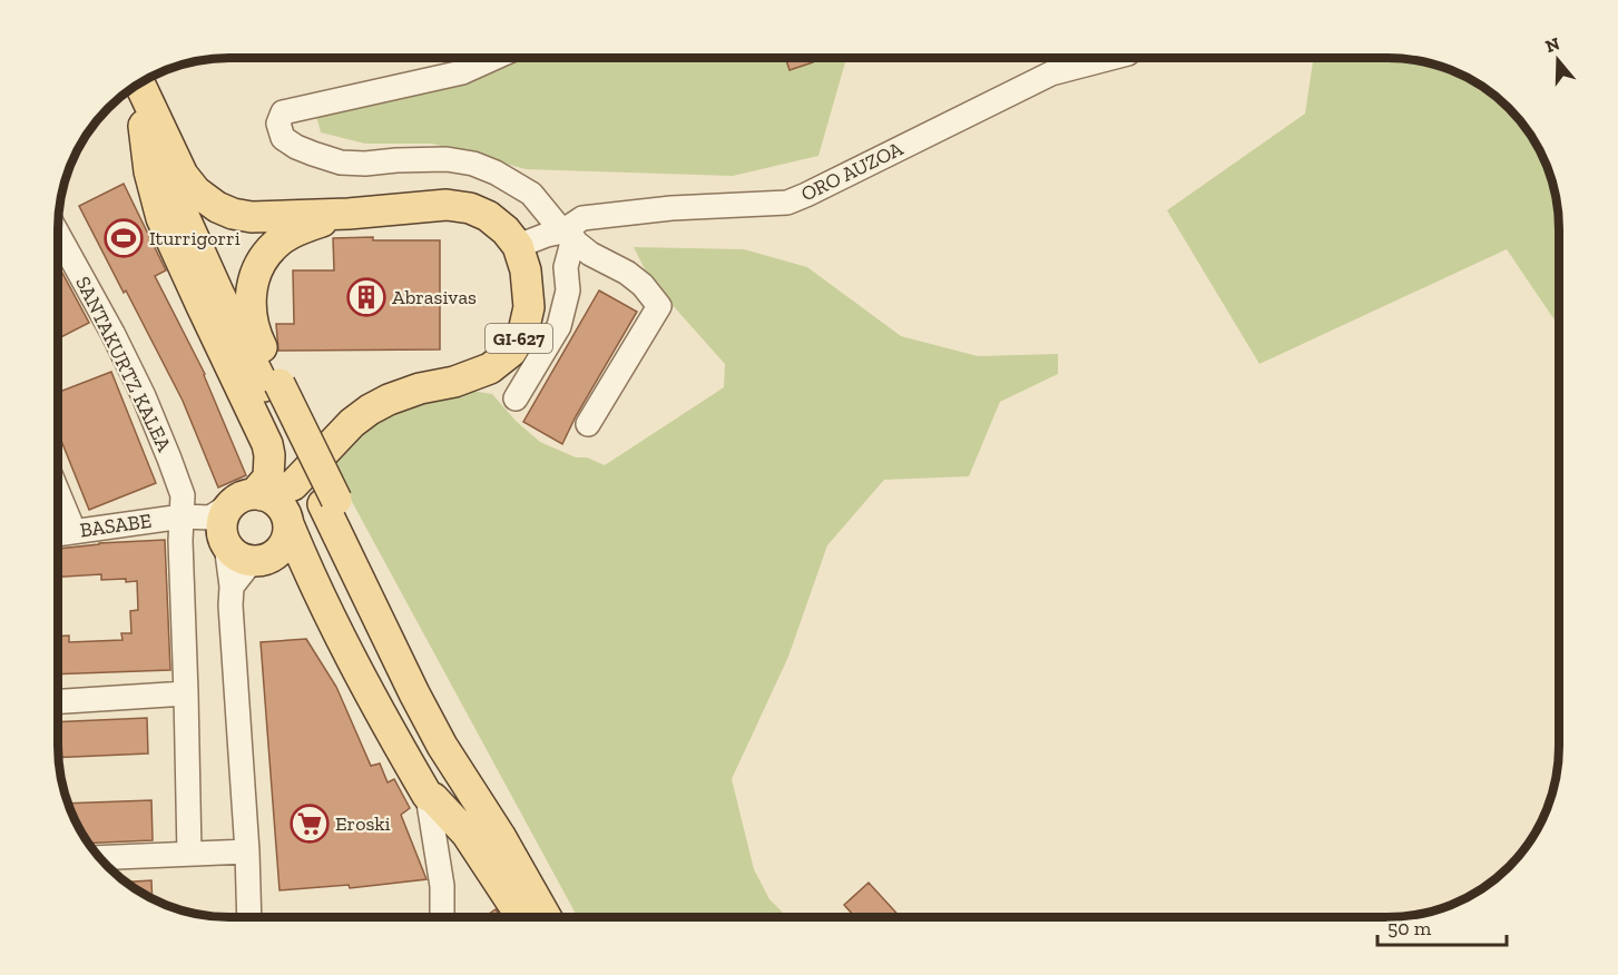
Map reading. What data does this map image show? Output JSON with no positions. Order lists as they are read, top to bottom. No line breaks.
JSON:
{"streets":{"main road":["GI-627"],"street":["ORO AUZOA","SANTAKURTZ KALEA","BASABE"]},"crossings":[["ORO AUZOA","GI-627"],["GI-627","BASABE"],["SANTAKURTZ KALEA","BASABE"]],"places":{"sports":["Iturrigorri"],"building":["Abrasivas"],"supermarket":["Eroski"]},"scale_bar":"50 m","north":"top"}
